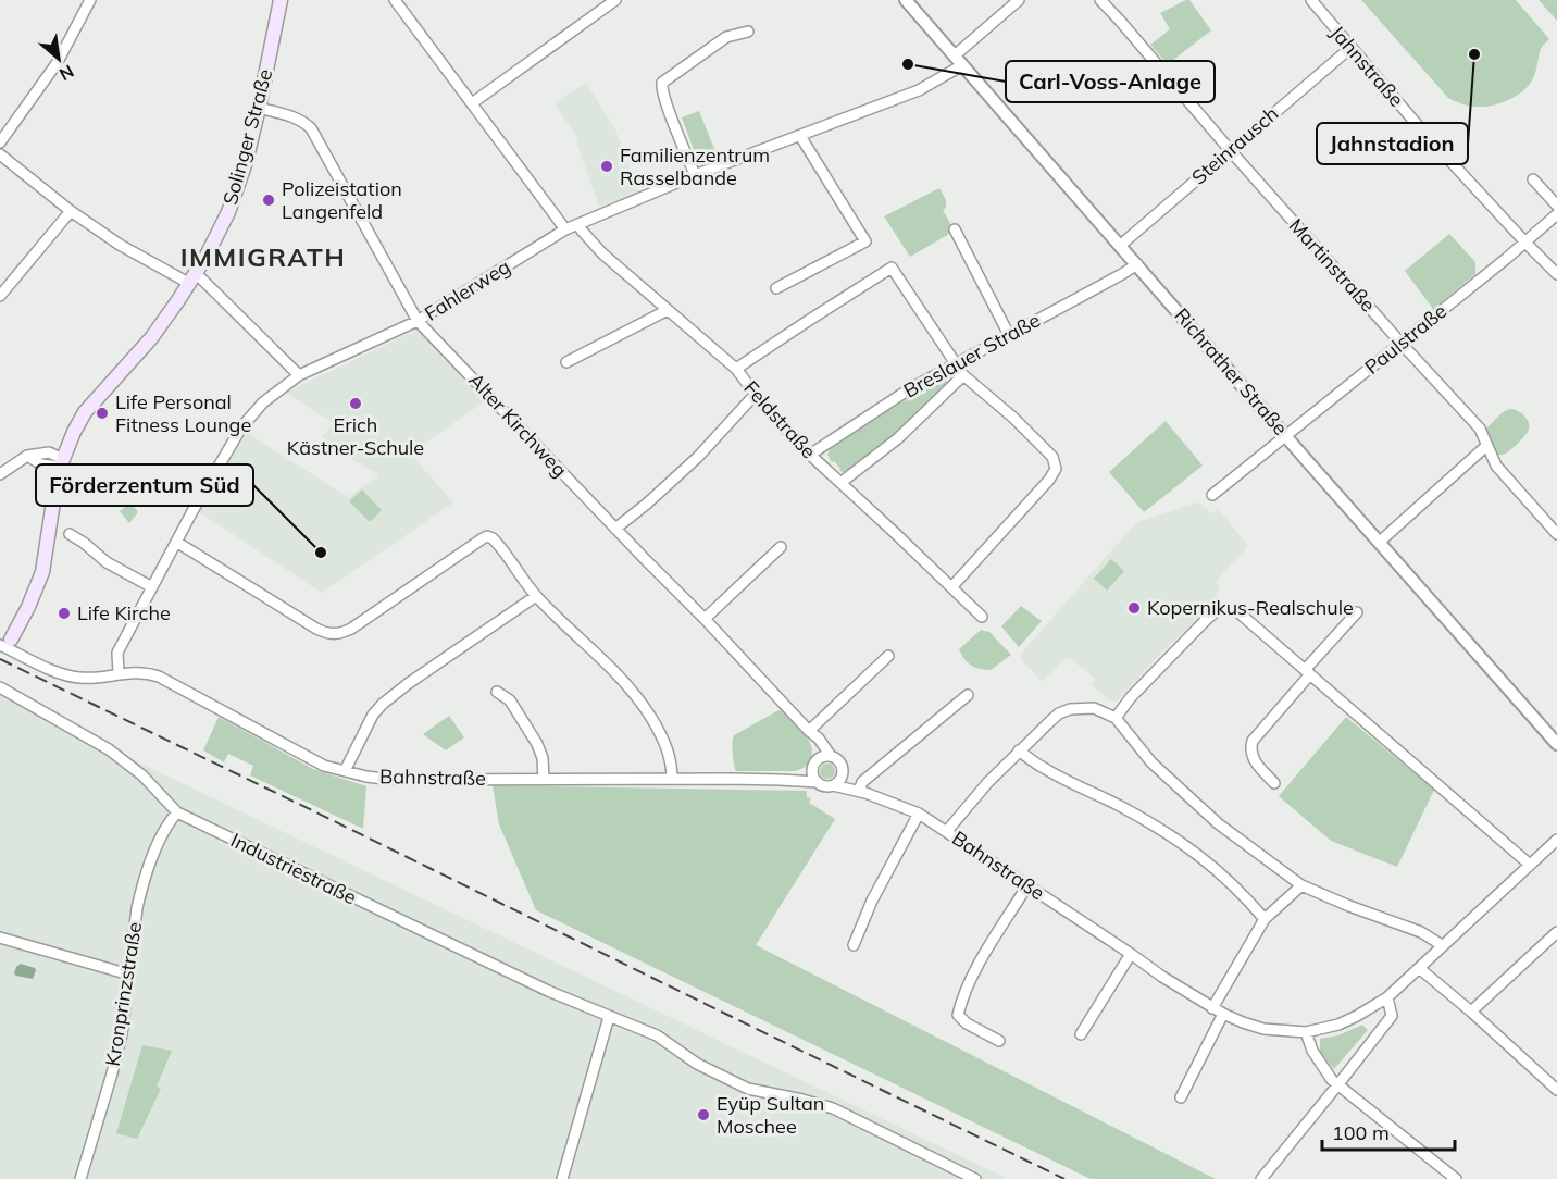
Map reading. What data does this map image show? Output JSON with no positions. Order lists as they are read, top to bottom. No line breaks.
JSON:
{"streets":{"main road":["Solinger Straße"],"street":["Jahnstraße","Steinrausch","Martinstraße","Fahlerweg","Paulstraße","Breslauer Straße","Richrather Straße","Feldstraße","Alter Kirchweg","Bahnstraße","Industriestraße","Kronprinzstraße"]},"crossings":[["Jahnstraße","Steinrausch"],["Jahnstraße","Paulstraße"],["Solinger Straße","Alter Kirchweg"],["Solinger Straße","Bahnstraße"],["Steinrausch","Martinstraße"],["Steinrausch","Richrather Straße"],["Martinstraße","Paulstraße"],["Fahlerweg","Richrather Straße"],["Fahlerweg","Feldstraße"],["Fahlerweg","Alter Kirchweg"],["Fahlerweg","Bahnstraße"],["Paulstraße","Richrather Straße"],["Breslauer Straße","Richrather Straße"],["Breslauer Straße","Feldstraße"],["Alter Kirchweg","Bahnstraße"],["Industriestraße","Kronprinzstraße"]],"districts":["IMMIGRATH"],"places":["Jahnstadion","Carl-Voss-Anlage","Familienzentrum Rasselbande","Polizeistation Langenfeld","Erich Kästner-Schule","Life Personal Fitness Lounge","Förderzentum Süd","Kopernikus-Realschule","Life Kirche","Eyüp Sultan Moschee"],"scale_bar":"100 m","north":"bottom right"}
